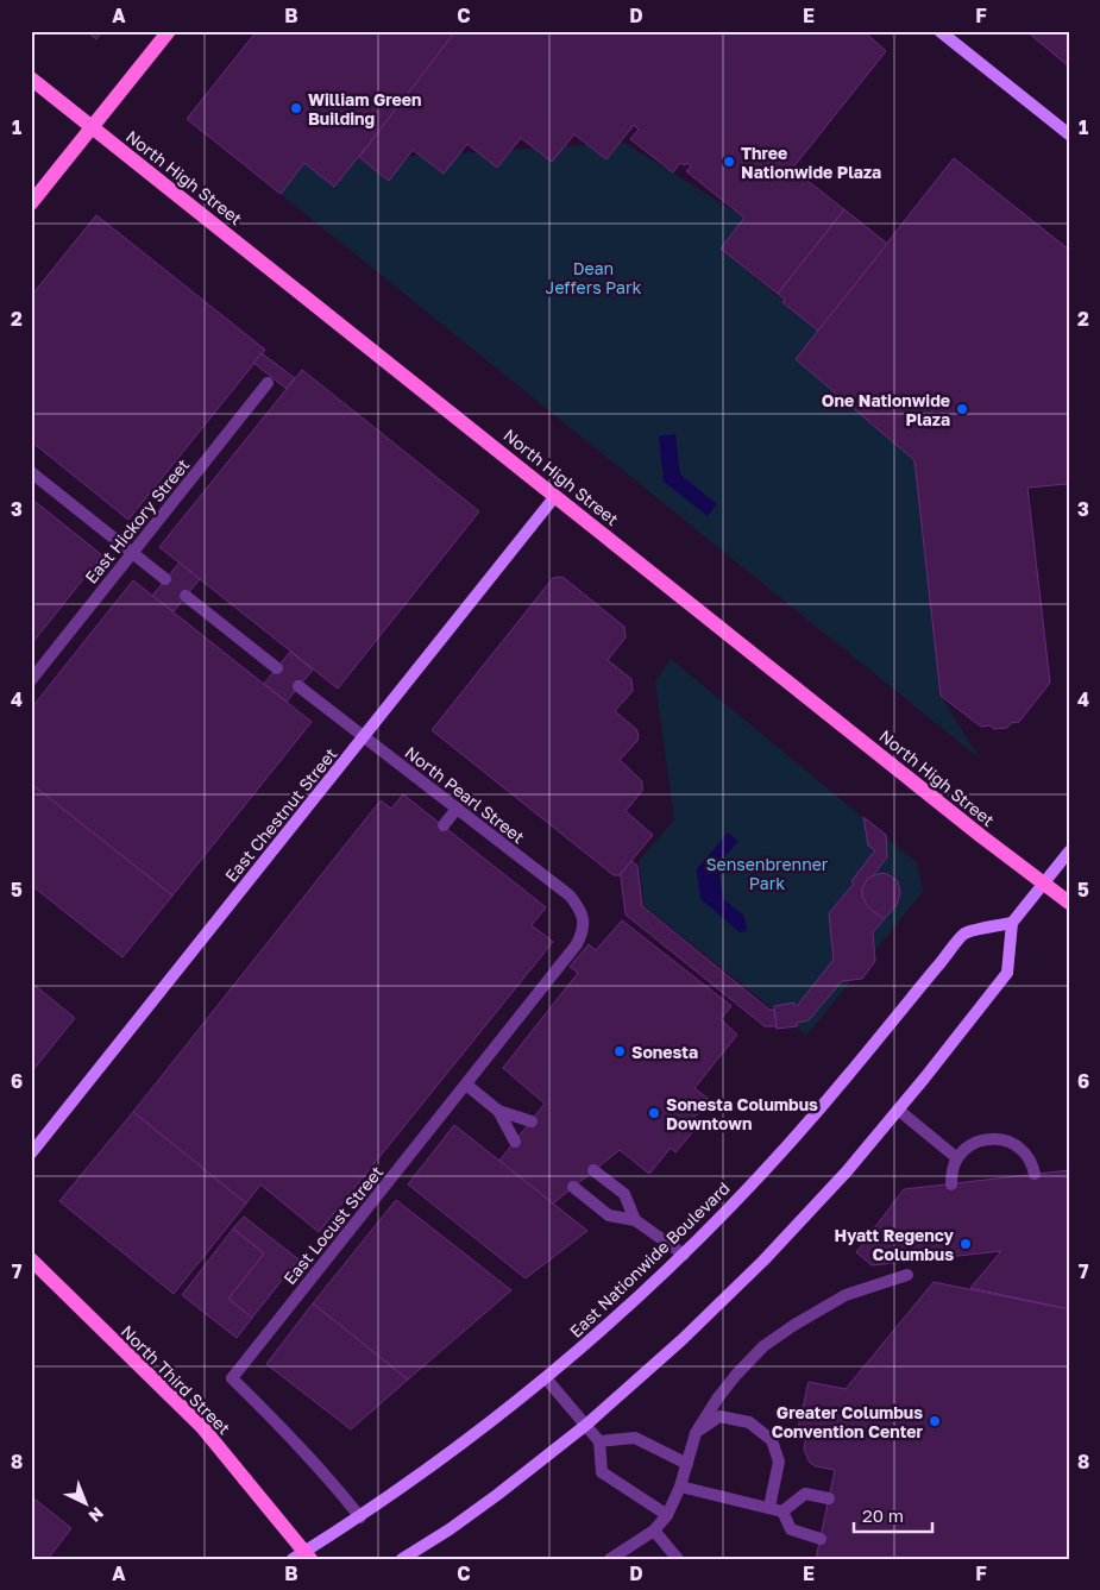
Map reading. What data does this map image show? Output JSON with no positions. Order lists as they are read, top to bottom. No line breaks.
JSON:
{"streets":{"main road":["North High Street","East Chestnut Street","East Nationwide Boulevard","North Third Street"],"lane":["East Hickory Street","North Pearl Street","East Locust Street"]},"crossings":[["North High Street","East Chestnut Street"],["North Pearl Street","East Chestnut Street"],["North Pearl Street","East Locust Street"],["East Locust Street","East Nationwide Boulevard"]],"parks":["Dean Jeffers Park","Sensenbrenner Park"],"places":["William Green Building","Three Nationwide Plaza","One Nationwide Plaza","Sonesta","Sonesta Columbus Downtown","Hyatt Regency Columbus","Greater Columbus Convention Center"],"scale_bar":"20 m","north":"bottom right","grid":{"columns":["A","B","C","D","E","F"],"rows":["1","2","3","4","5","6","7","8"]}}
